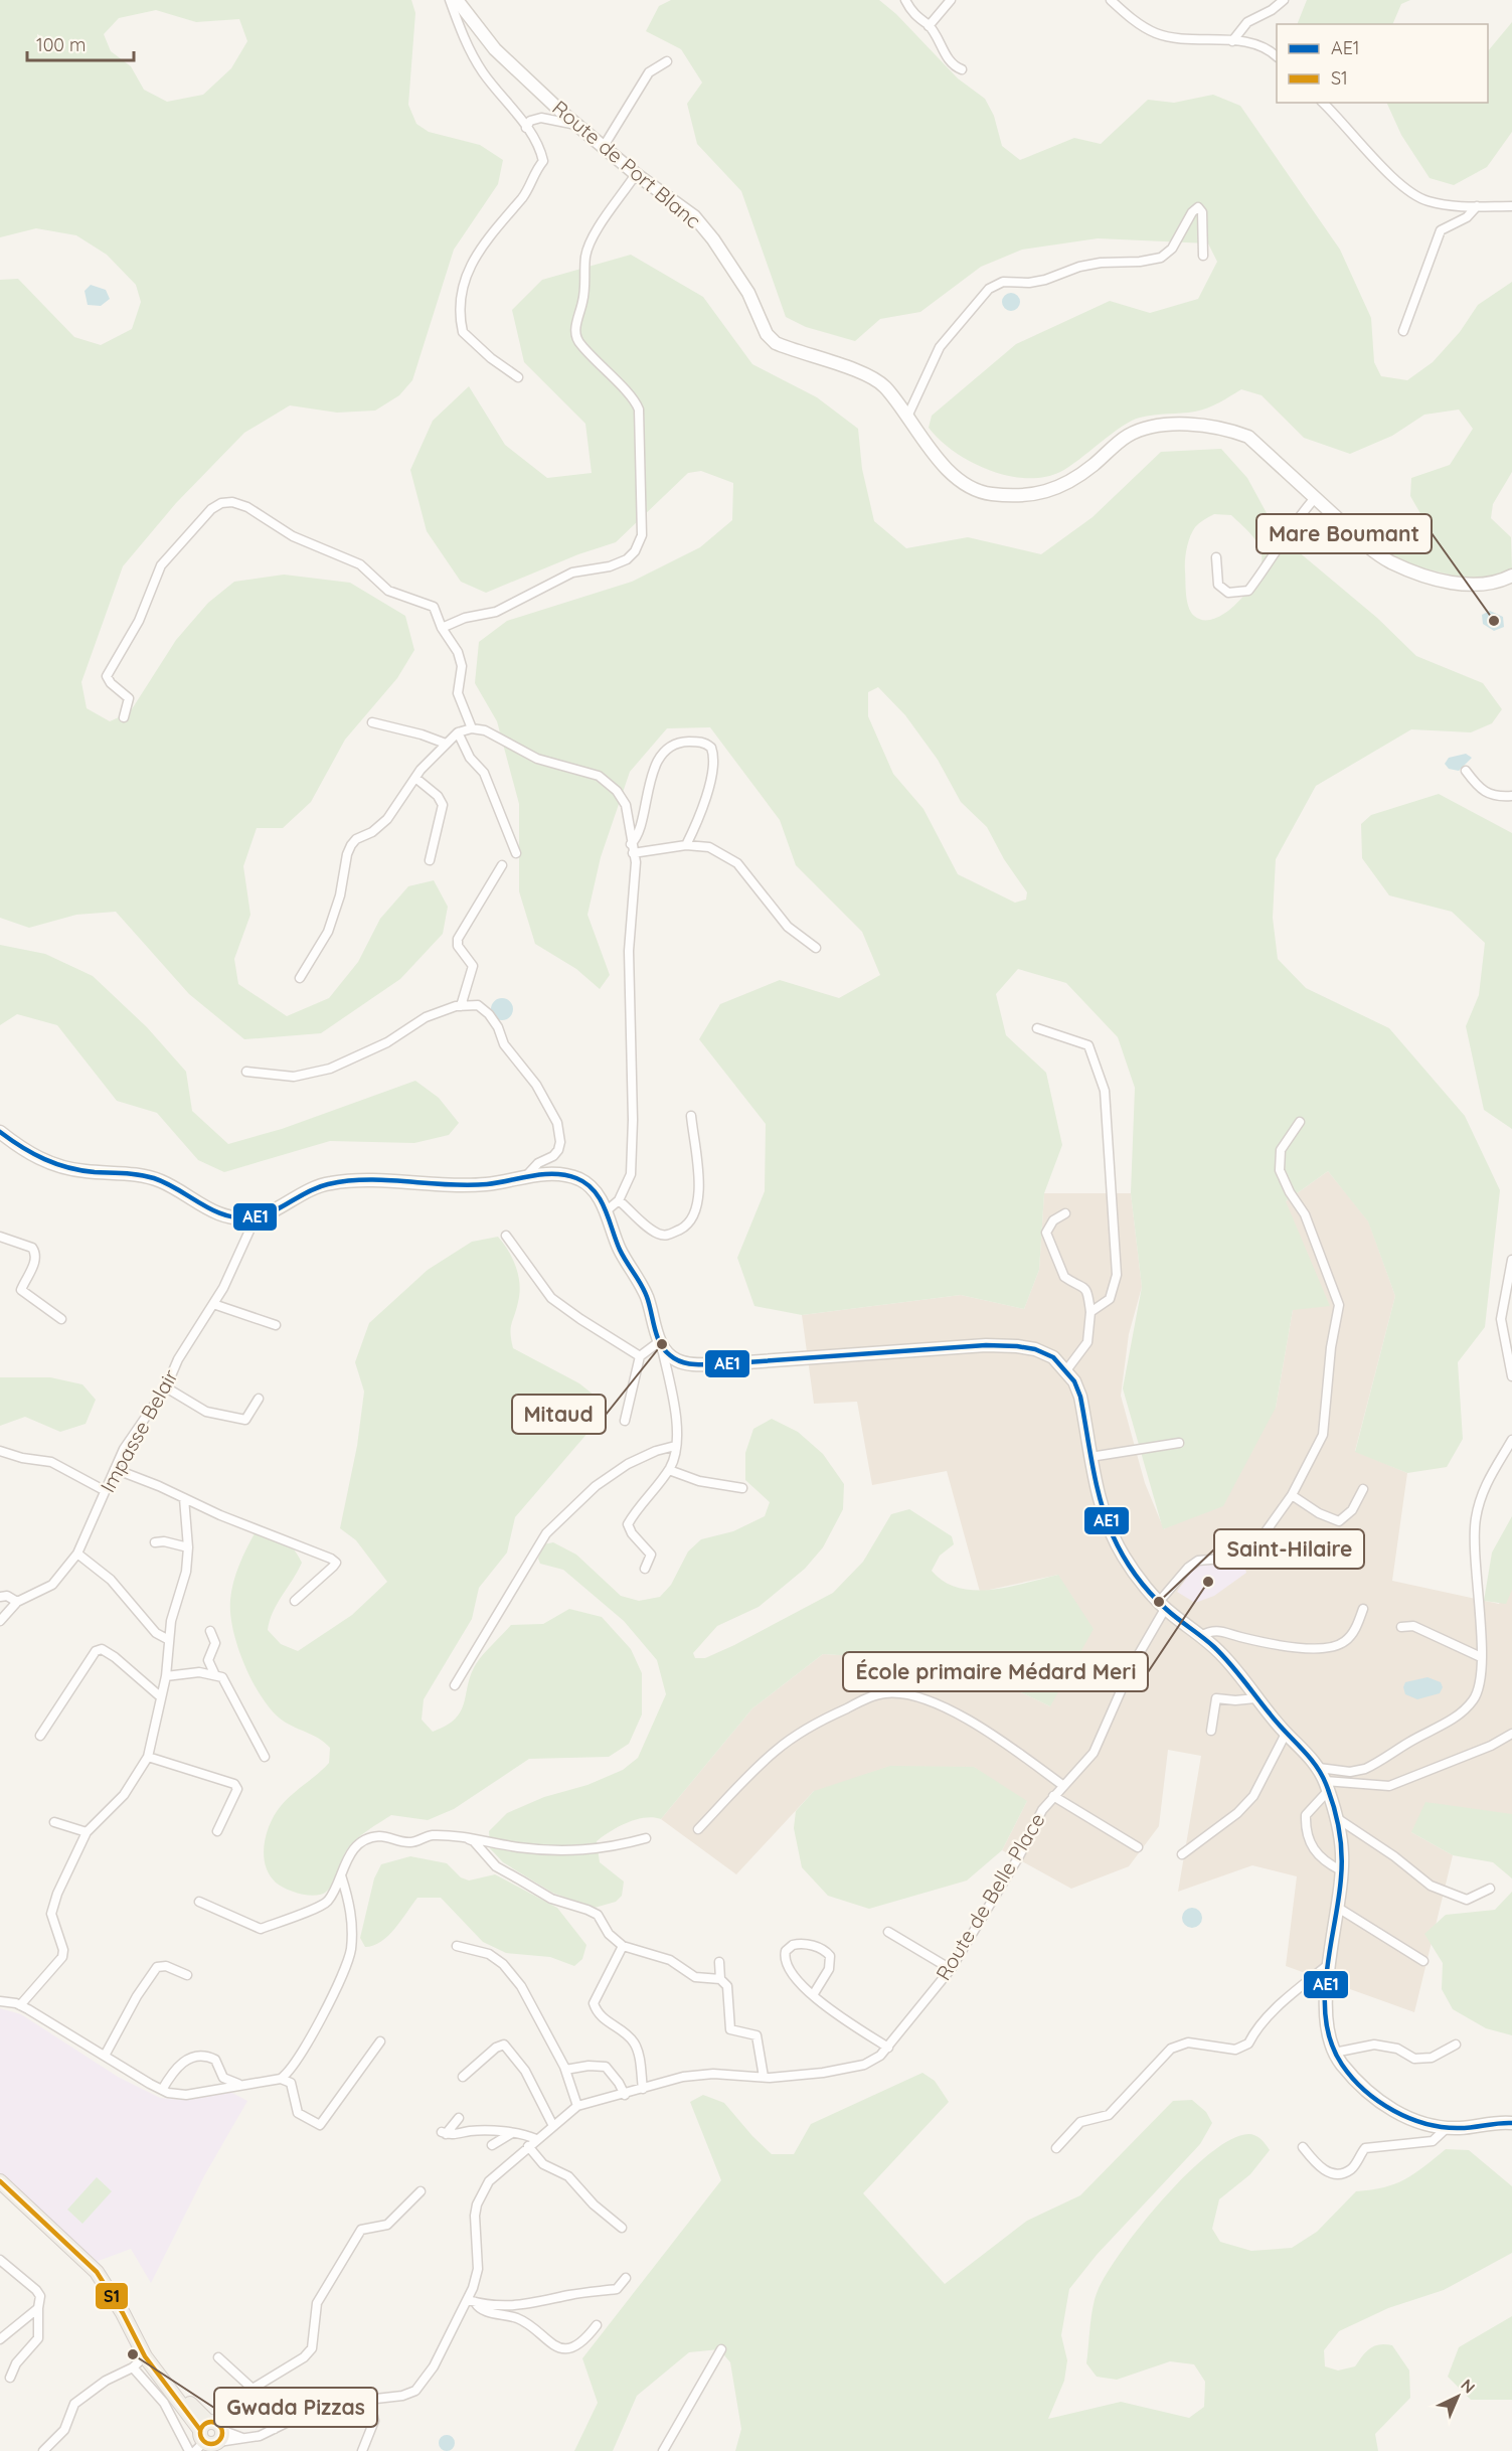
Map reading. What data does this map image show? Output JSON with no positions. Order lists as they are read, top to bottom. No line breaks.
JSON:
{"streets":{"street":["Route de Port Blanc","Impasse Belair","Route de Belle Place"]},"places":["Mare Boumant","Mitaud","École primaire Médard Meri","Saint-Hilaire","Gwada Pizzas"],"lines":["transit line AE1","transit line S1"],"legend":["AE1","S1"],"scale_bar":"100 m","north":"top right"}
